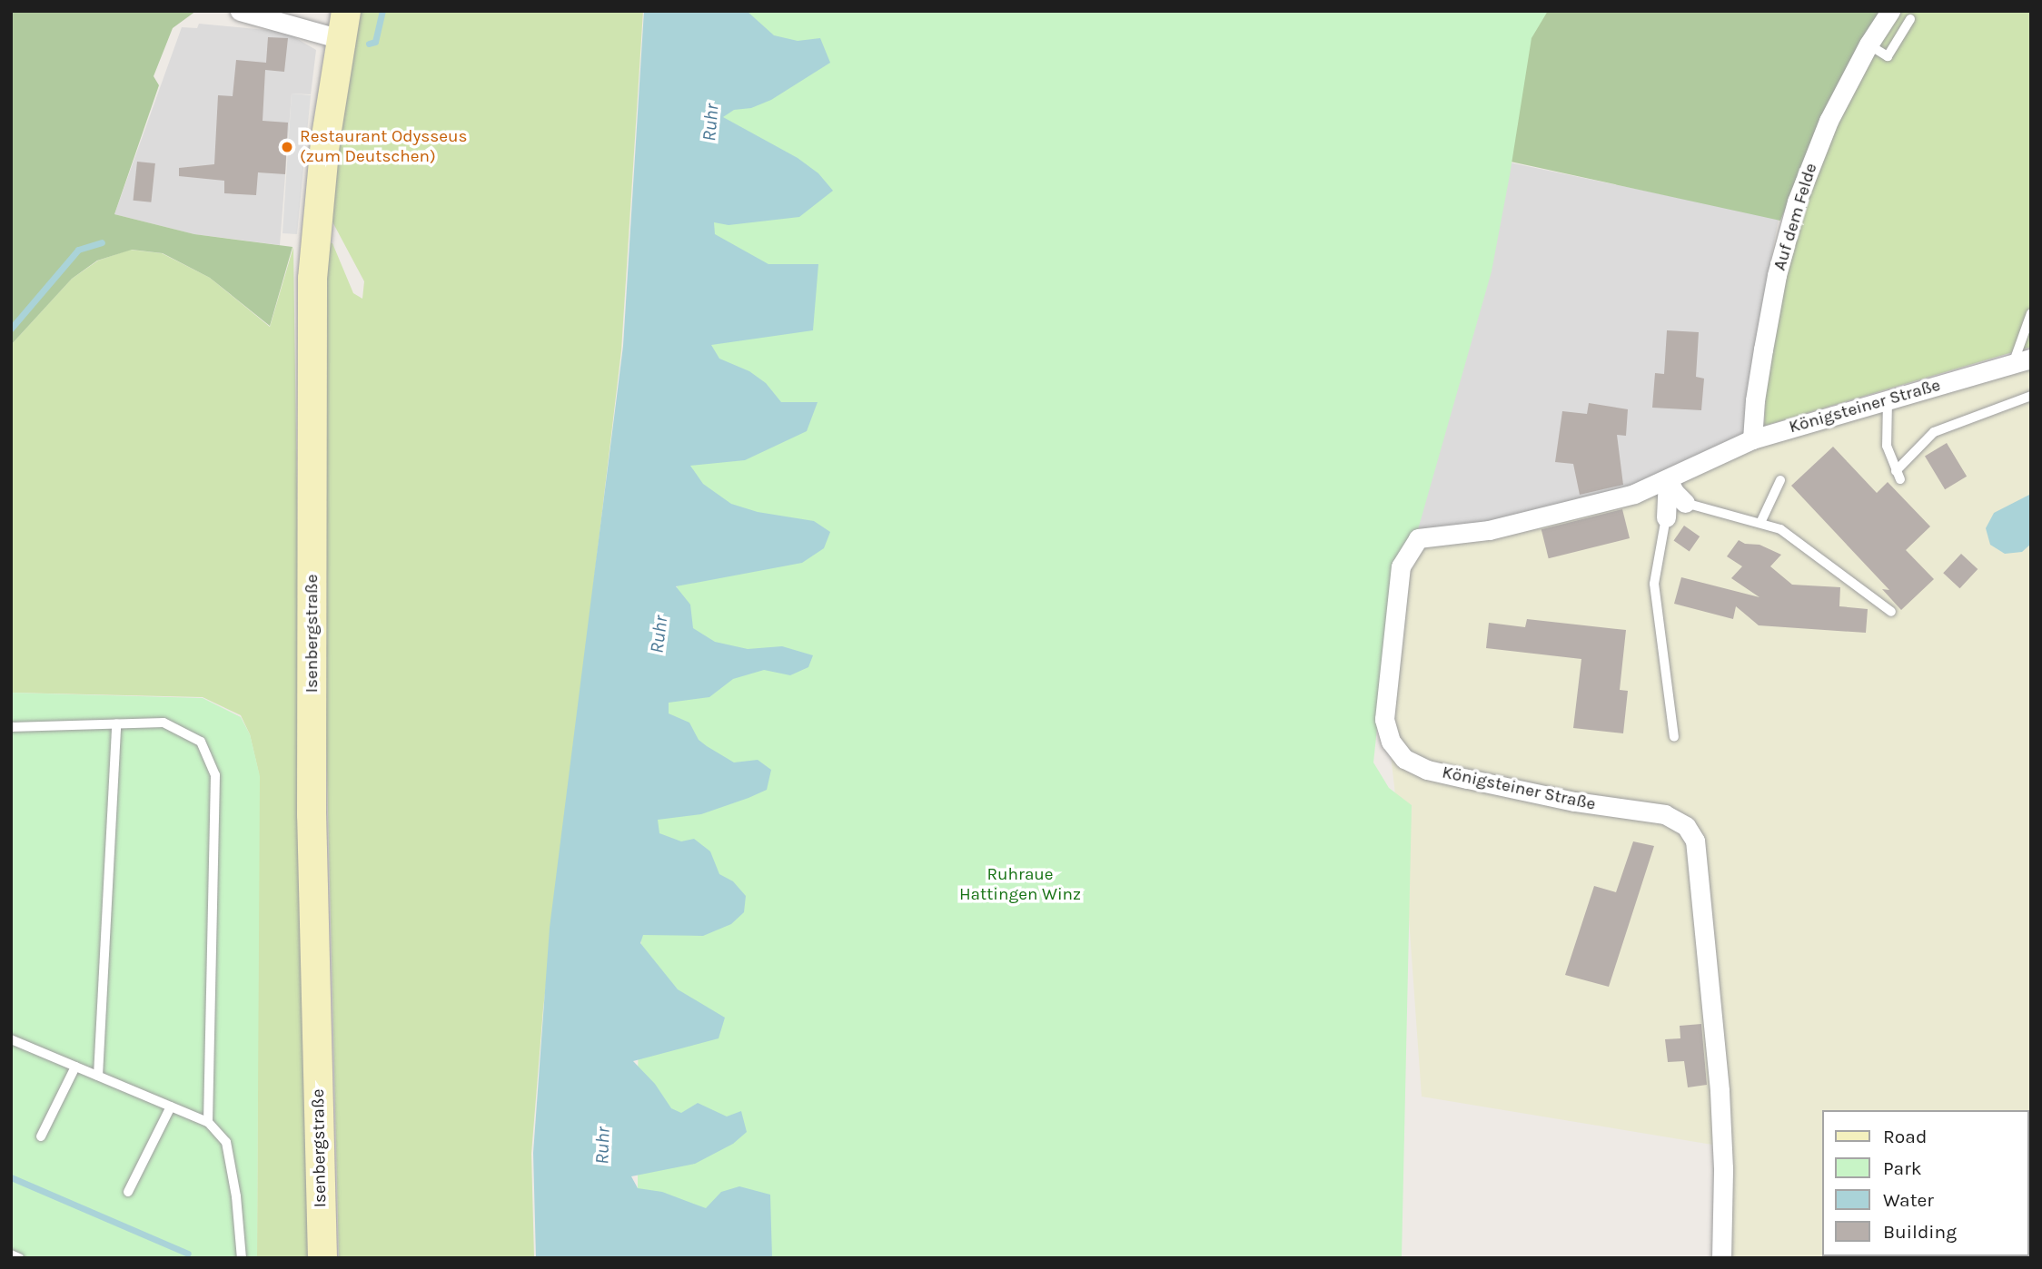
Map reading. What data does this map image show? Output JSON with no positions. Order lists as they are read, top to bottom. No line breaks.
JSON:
{"streets":{"main road":["Isenbergstraße"],"street":["Auf dem Felde","Königsteiner Straße"]},"crossings":[["Auf dem Felde","Königsteiner Straße"]],"water":["Ruhr"],"parks":["Ruhraue Hattingen Winz"],"places":["Restaurant Odysseus (zum Deutschen)"],"legend":["Road","Park","Water","Building"]}
